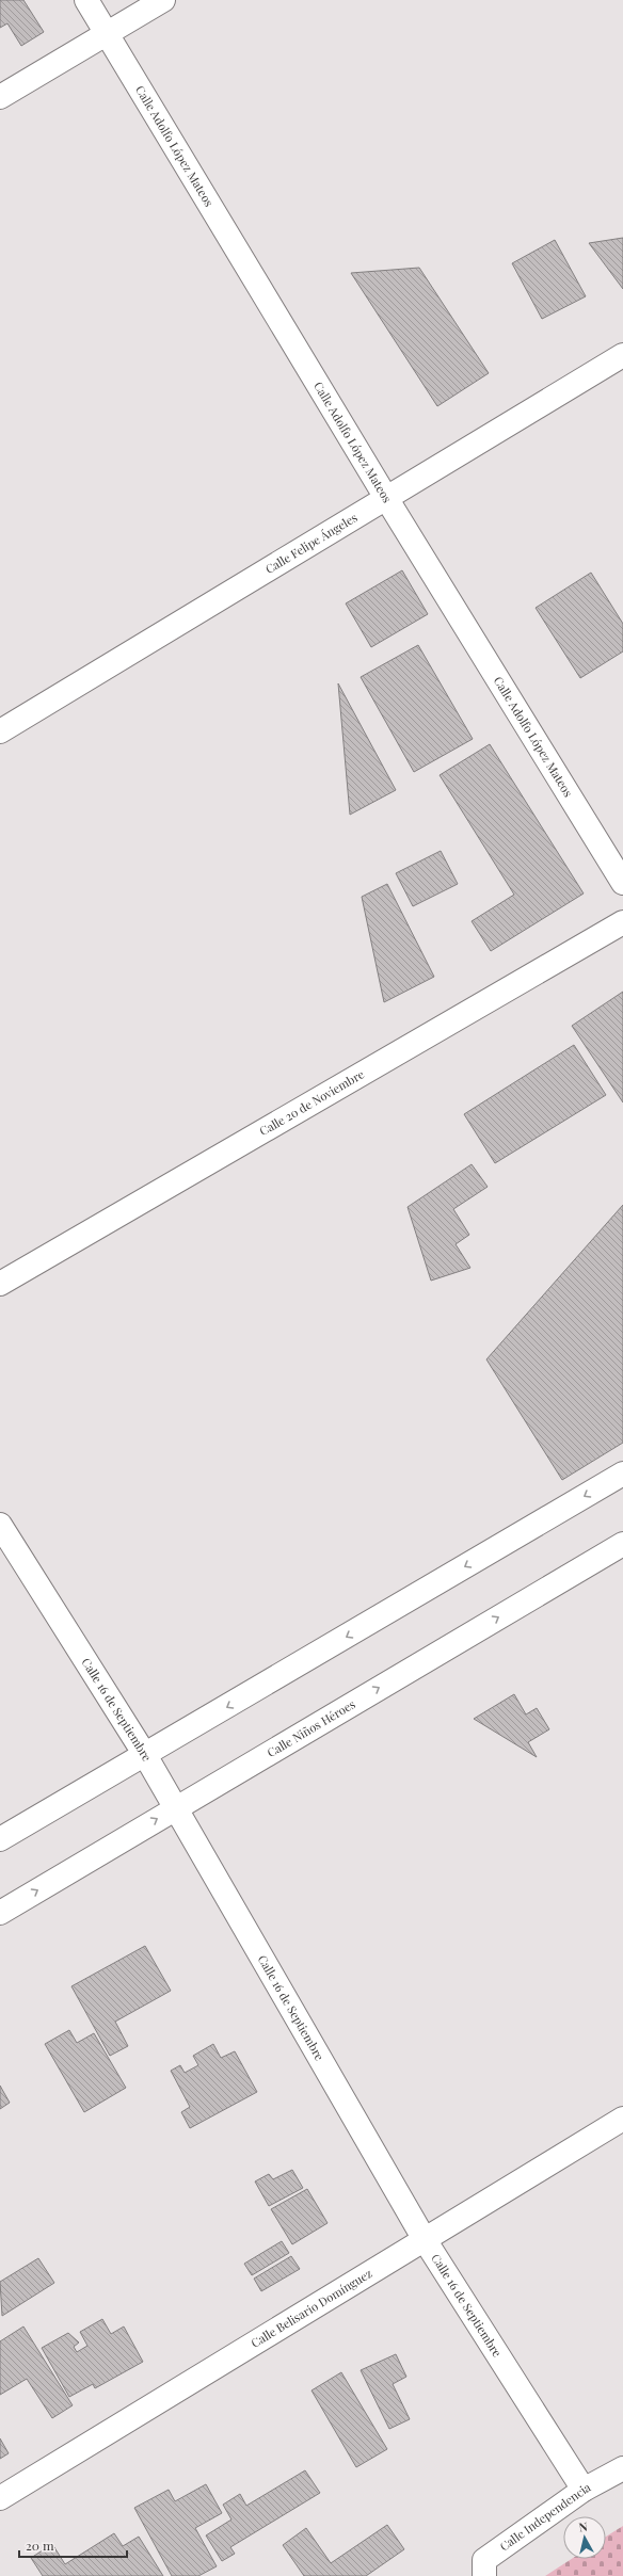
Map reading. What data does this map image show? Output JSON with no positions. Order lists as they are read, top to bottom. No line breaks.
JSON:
{"streets":{"street":["Calle Adolfo López Mateos","Calle Felipe Ángeles","Calle 20 de Noviembre","Calle 16 de Septiembre","Calle Niños Héroes","Calle Belisario Domínguez","Calle Independencia"]},"crossings":[["Calle Adolfo López Mateos","Calle Felipe Ángeles"],["Calle 16 de Septiembre","Calle Niños Héroes"],["Calle 16 de Septiembre","Calle Belisario Domínguez"],["Calle 16 de Septiembre","Calle Independencia"]],"scale_bar":"20 m","north":"top"}
